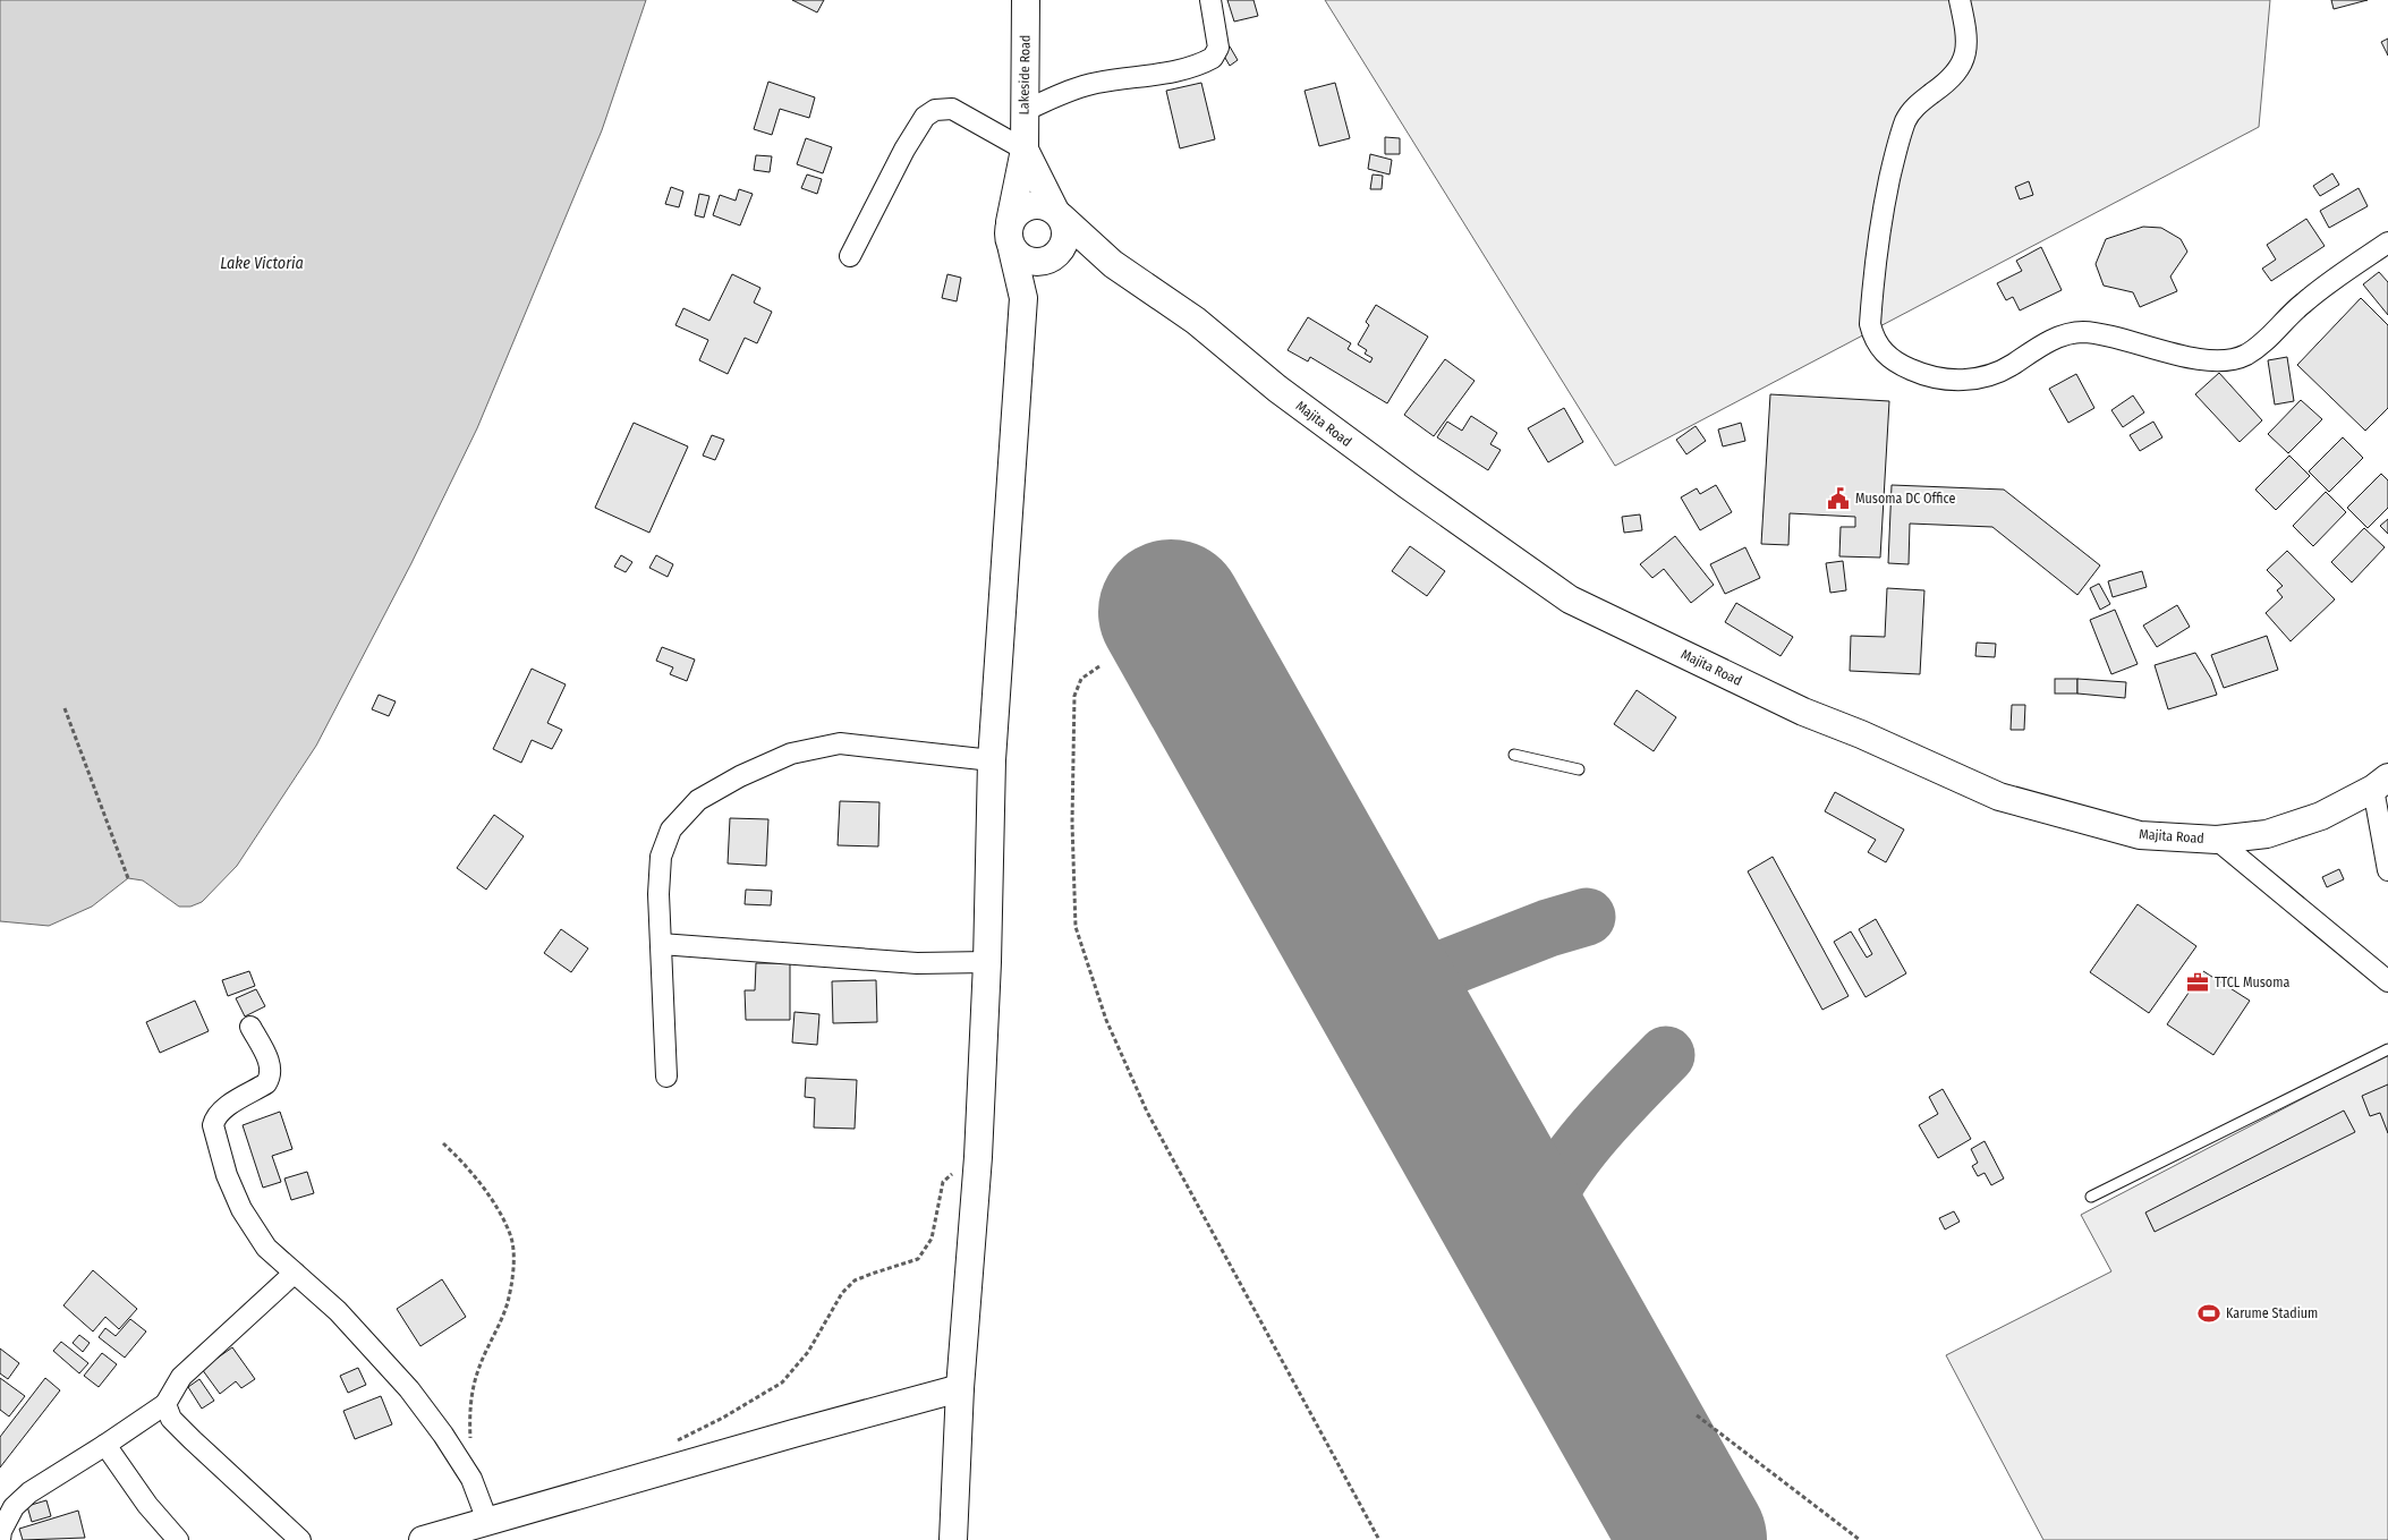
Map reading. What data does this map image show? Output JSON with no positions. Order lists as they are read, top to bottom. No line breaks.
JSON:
{"streets":{"main road":["Lakeside Road","Majita Road"]},"water":["Lake Victoria"],"places":{"public building":["Musoma DC Office"],"office":["TTCL Musoma"],"sports":["Karume Stadium"]}}
